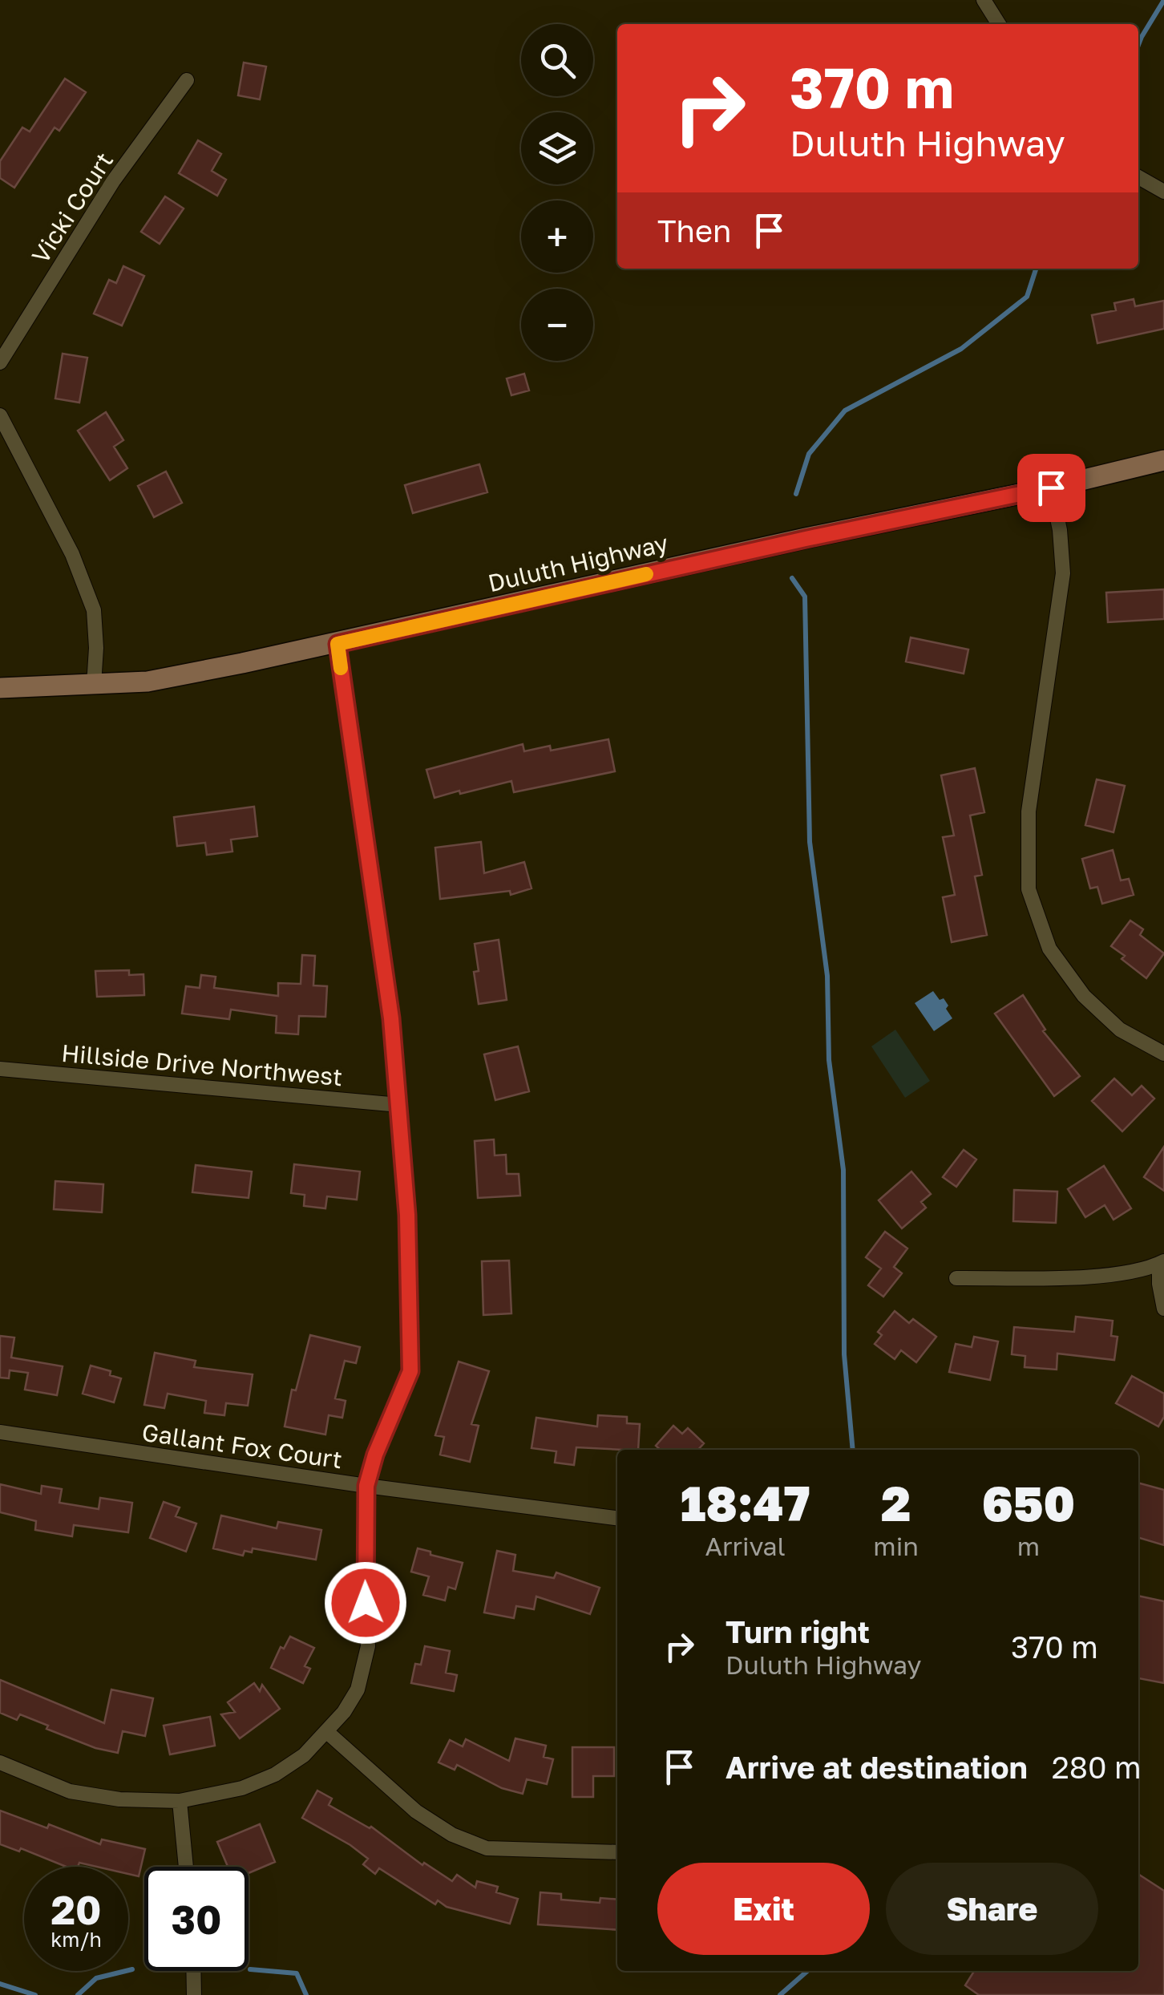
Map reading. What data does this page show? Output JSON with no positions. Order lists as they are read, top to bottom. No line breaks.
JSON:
{"streets":{"main road":["Duluth Highway"],"street":["Vicki Court","Hillside Drive Northwest","Gallant Fox Court"]},"page":{"map_buttons":["+","−"],"turn":["370 m","Duluth Highway"],"then":"Then","eta":["18:47","Arrival","2","min","650","m"],"list":[{"name":"Turn right","note":"Duluth Highway","value":"370 m"},{"name":"Arrive at destination","value":"280 m"}],"buttons":["Exit","Share"],"speed":"20 km/h","limit":"30"}}
